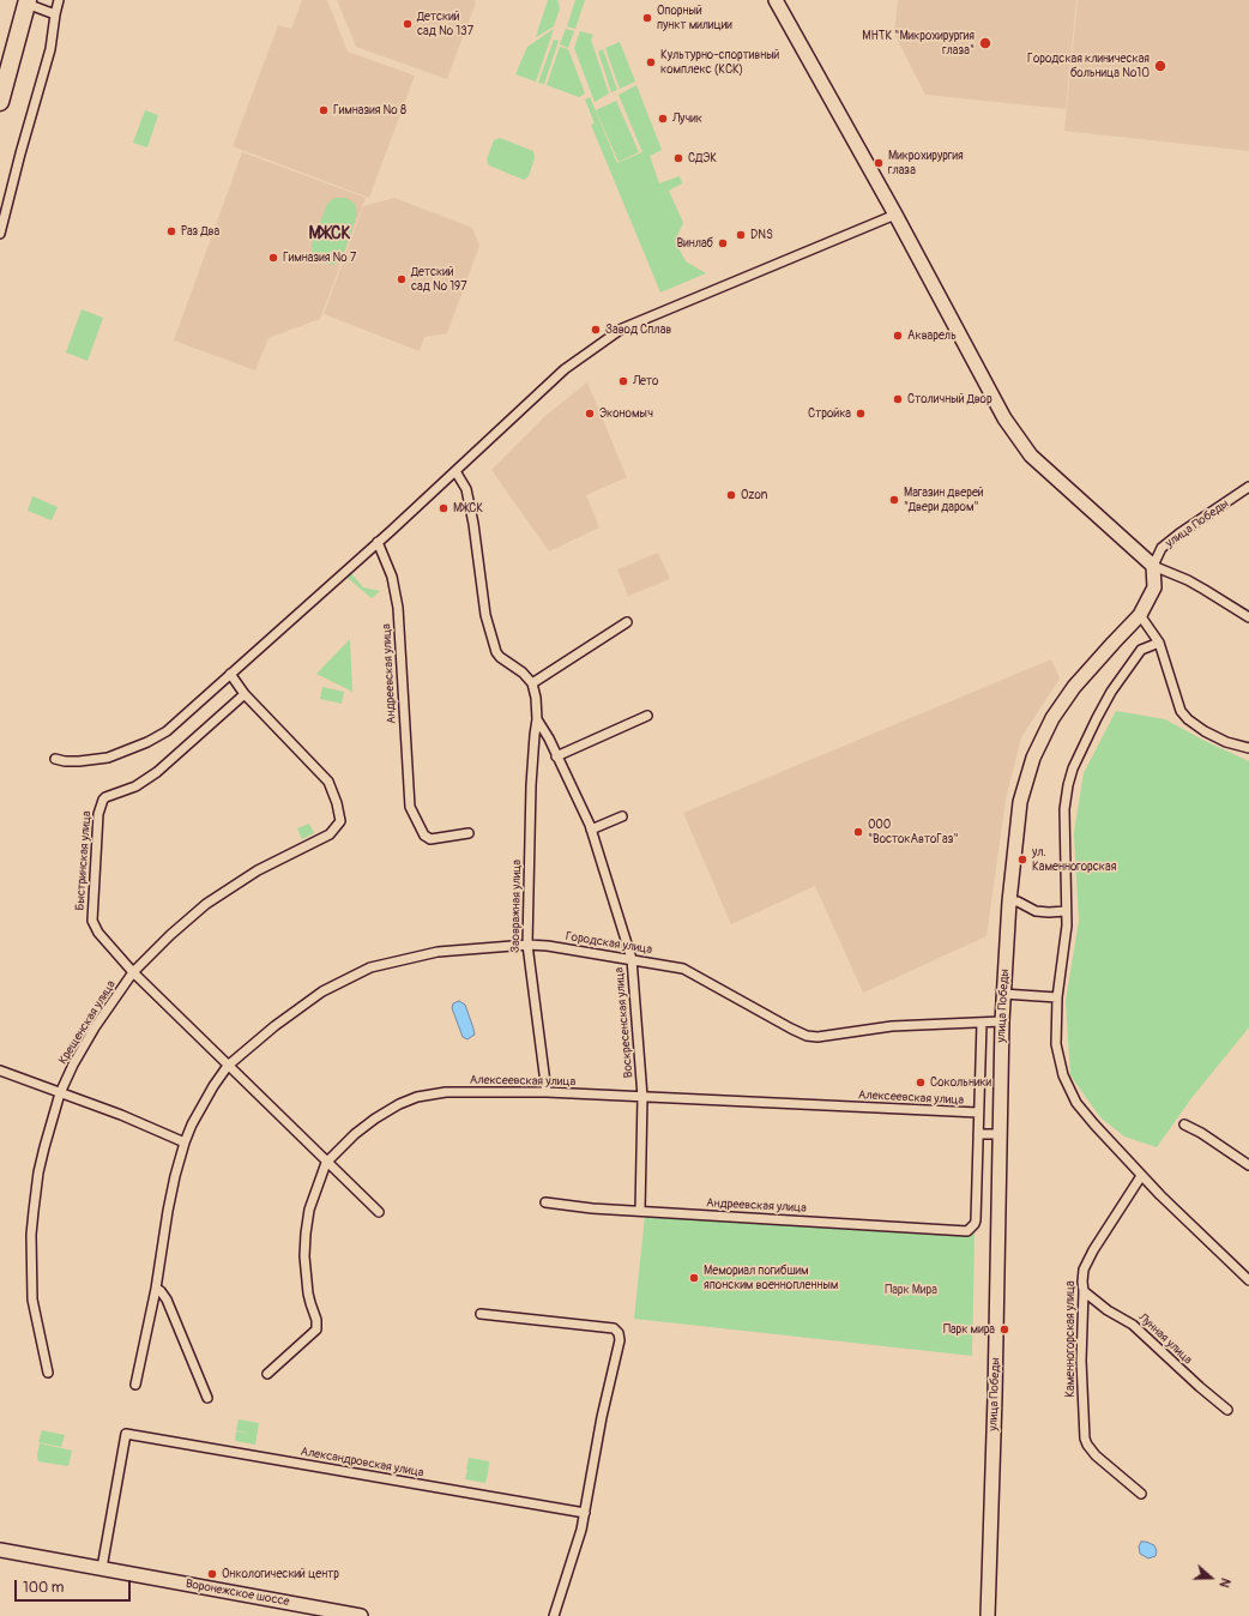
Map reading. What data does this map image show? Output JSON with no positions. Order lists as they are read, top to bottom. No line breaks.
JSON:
{"streets":{"street":["улица Победы","Андреевская улица","Быстринская улица","Заовражная улица","Городская улица","Крещенская улица","Воскресенская улица","Алексеевская улица","Каменногорская улица","Лунная улица","Александровская улица","Воронежское шоссе"]},"crossings":[["улица Победы","Городская улица"],["Андреевская улица","Воскресенская улица"],["Быстринская улица","Крещенская улица"],["Заовражная улица","Городская улица"],["Заовражная улица","Воскресенская улица"],["Заовражная улица","Алексеевская улица"],["Городская улица","Воскресенская улица"],["Воскресенская улица","Алексеевская улица"],["Каменногорская улица","Лунная улица"],["Александровская улица","Воронежское шоссе"]],"districts":["МЖСК"],"parks":["Парк Мира"],"places":["Опорный пункт милиции","Детский сад № 137","МНТК \"Микрохирургия глаза\"","Культурно-спортивный комплекс (КСК)","Городская клиническая больница №10","Гимназия № 8","Лучик","СДЭК","Микрохирургия глаза","Раз Два","DNS","Винлаб","Гимназия № 7","Детский сад № 197","Завод Сплав","Акварель","Лето","Столичный Двор","Экономыч","Стройка","Ozon","Магазин дверей \"Двери даром\"","МЖСК","ООО \"ВостокАвтоГаз\"","ул. Каменногорская","Сокольники","Мемориал погибшим японским военнопленным","Парк мира","Онкологический центр"],"scale_bar":"100 m","north":"right"}
